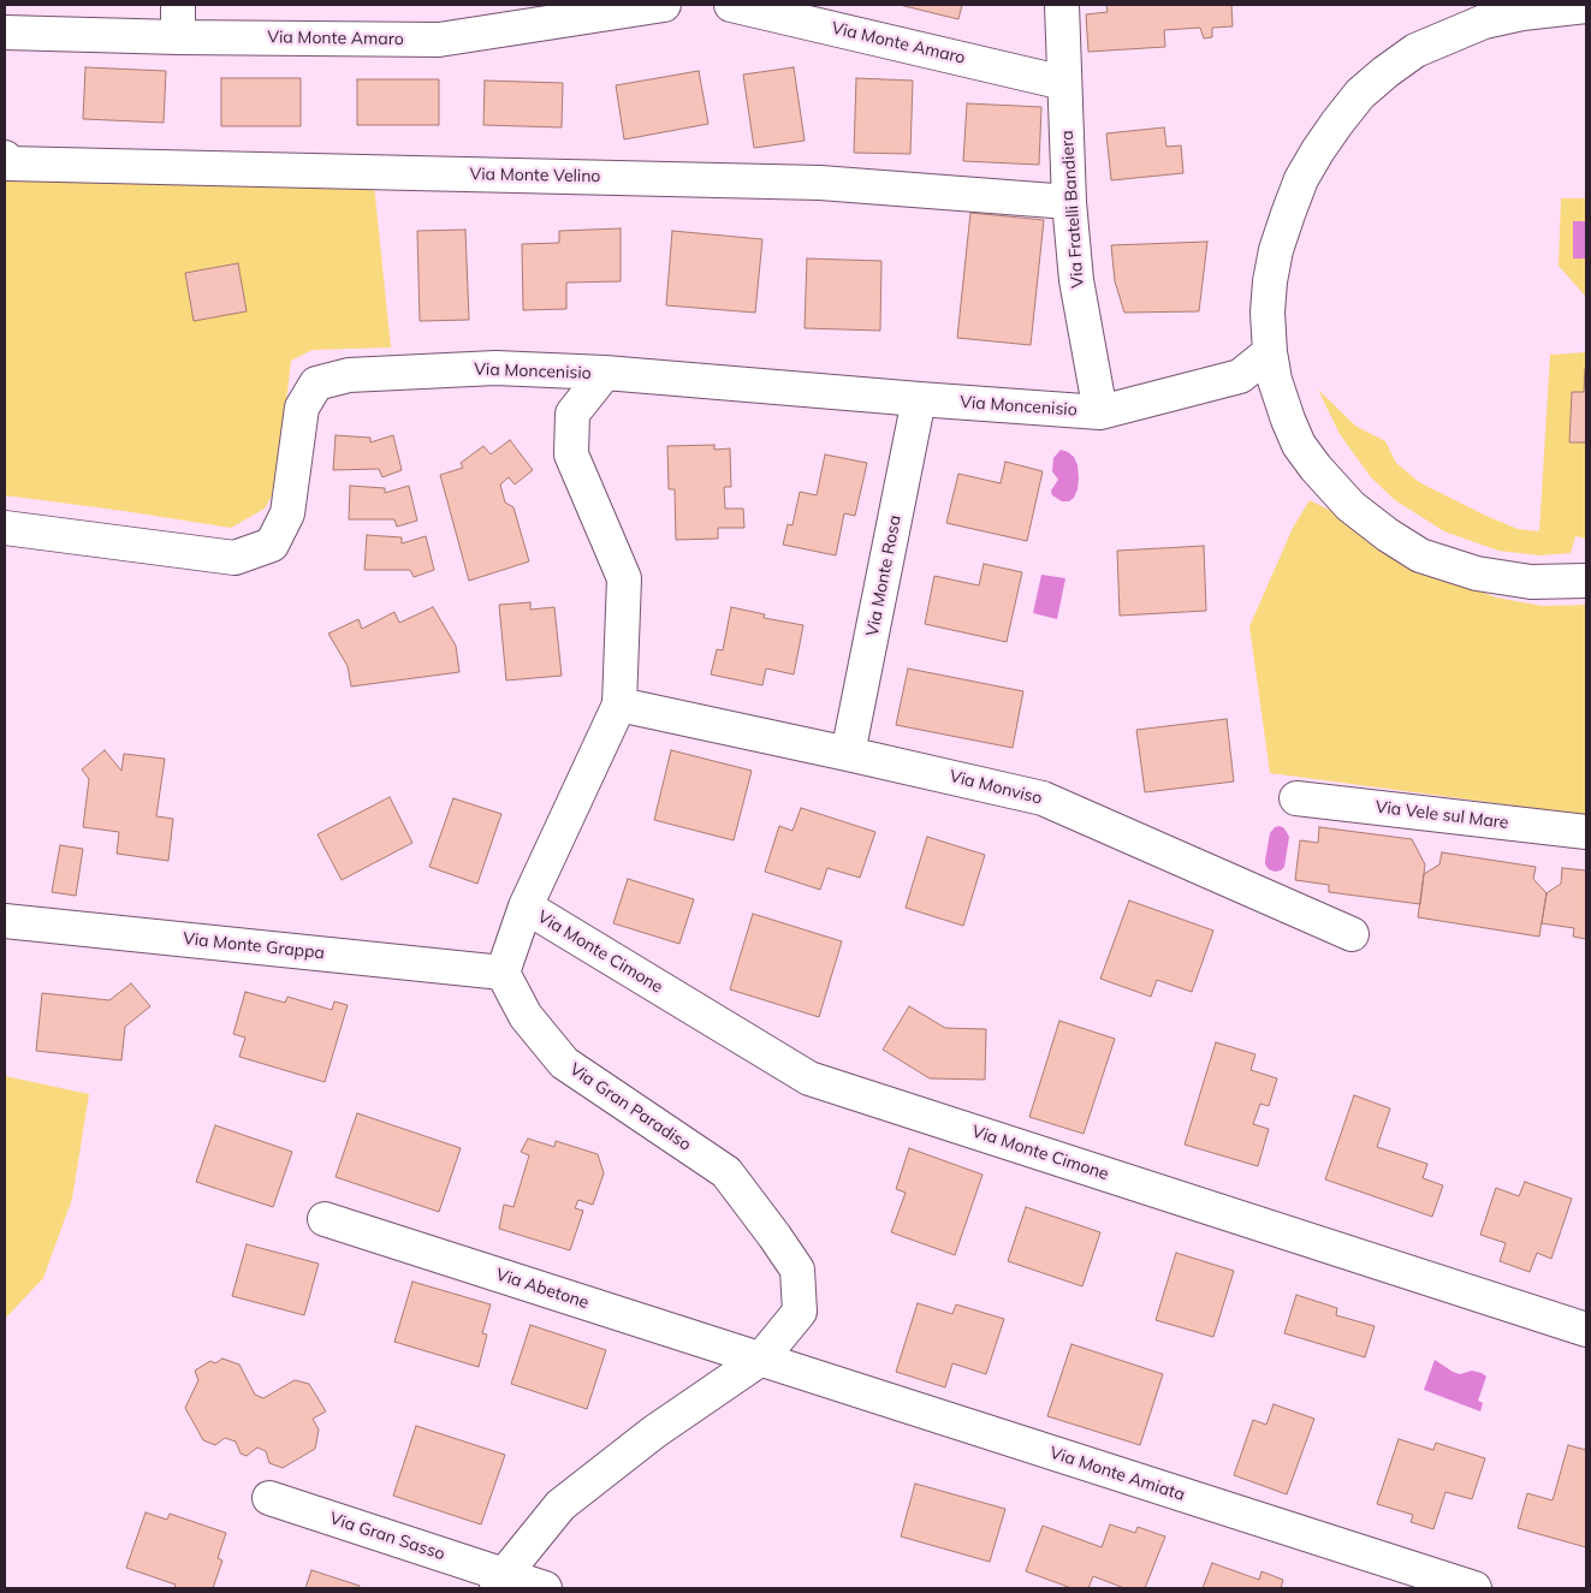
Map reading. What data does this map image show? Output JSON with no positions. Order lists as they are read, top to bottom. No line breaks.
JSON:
{"streets":{"street":["Via Monte Amaro","Via Monte Velino","Via Fratelli Bandiera","Via Moncenisio","Via Monte Rosa","Via Monviso","Via Vele sul Mare","Via Monte Grappa","Via Monte Cimone","Via Gran Paradiso","Via Abetone","Via Monte Amiata","Via Gran Sasso"]},"crossings":[["Via Monte Amaro","Via Fratelli Bandiera"],["Via Monte Velino","Via Fratelli Bandiera"],["Via Fratelli Bandiera","Via Moncenisio"],["Via Moncenisio","Via Monte Rosa"],["Via Monte Rosa","Via Monviso"],["Via Monte Grappa","Via Gran Paradiso"],["Via Gran Paradiso","Via Abetone"],["Via Gran Paradiso","Via Monte Amiata"],["Via Gran Paradiso","Via Gran Sasso"],["Via Abetone","Via Monte Amiata"]]}
